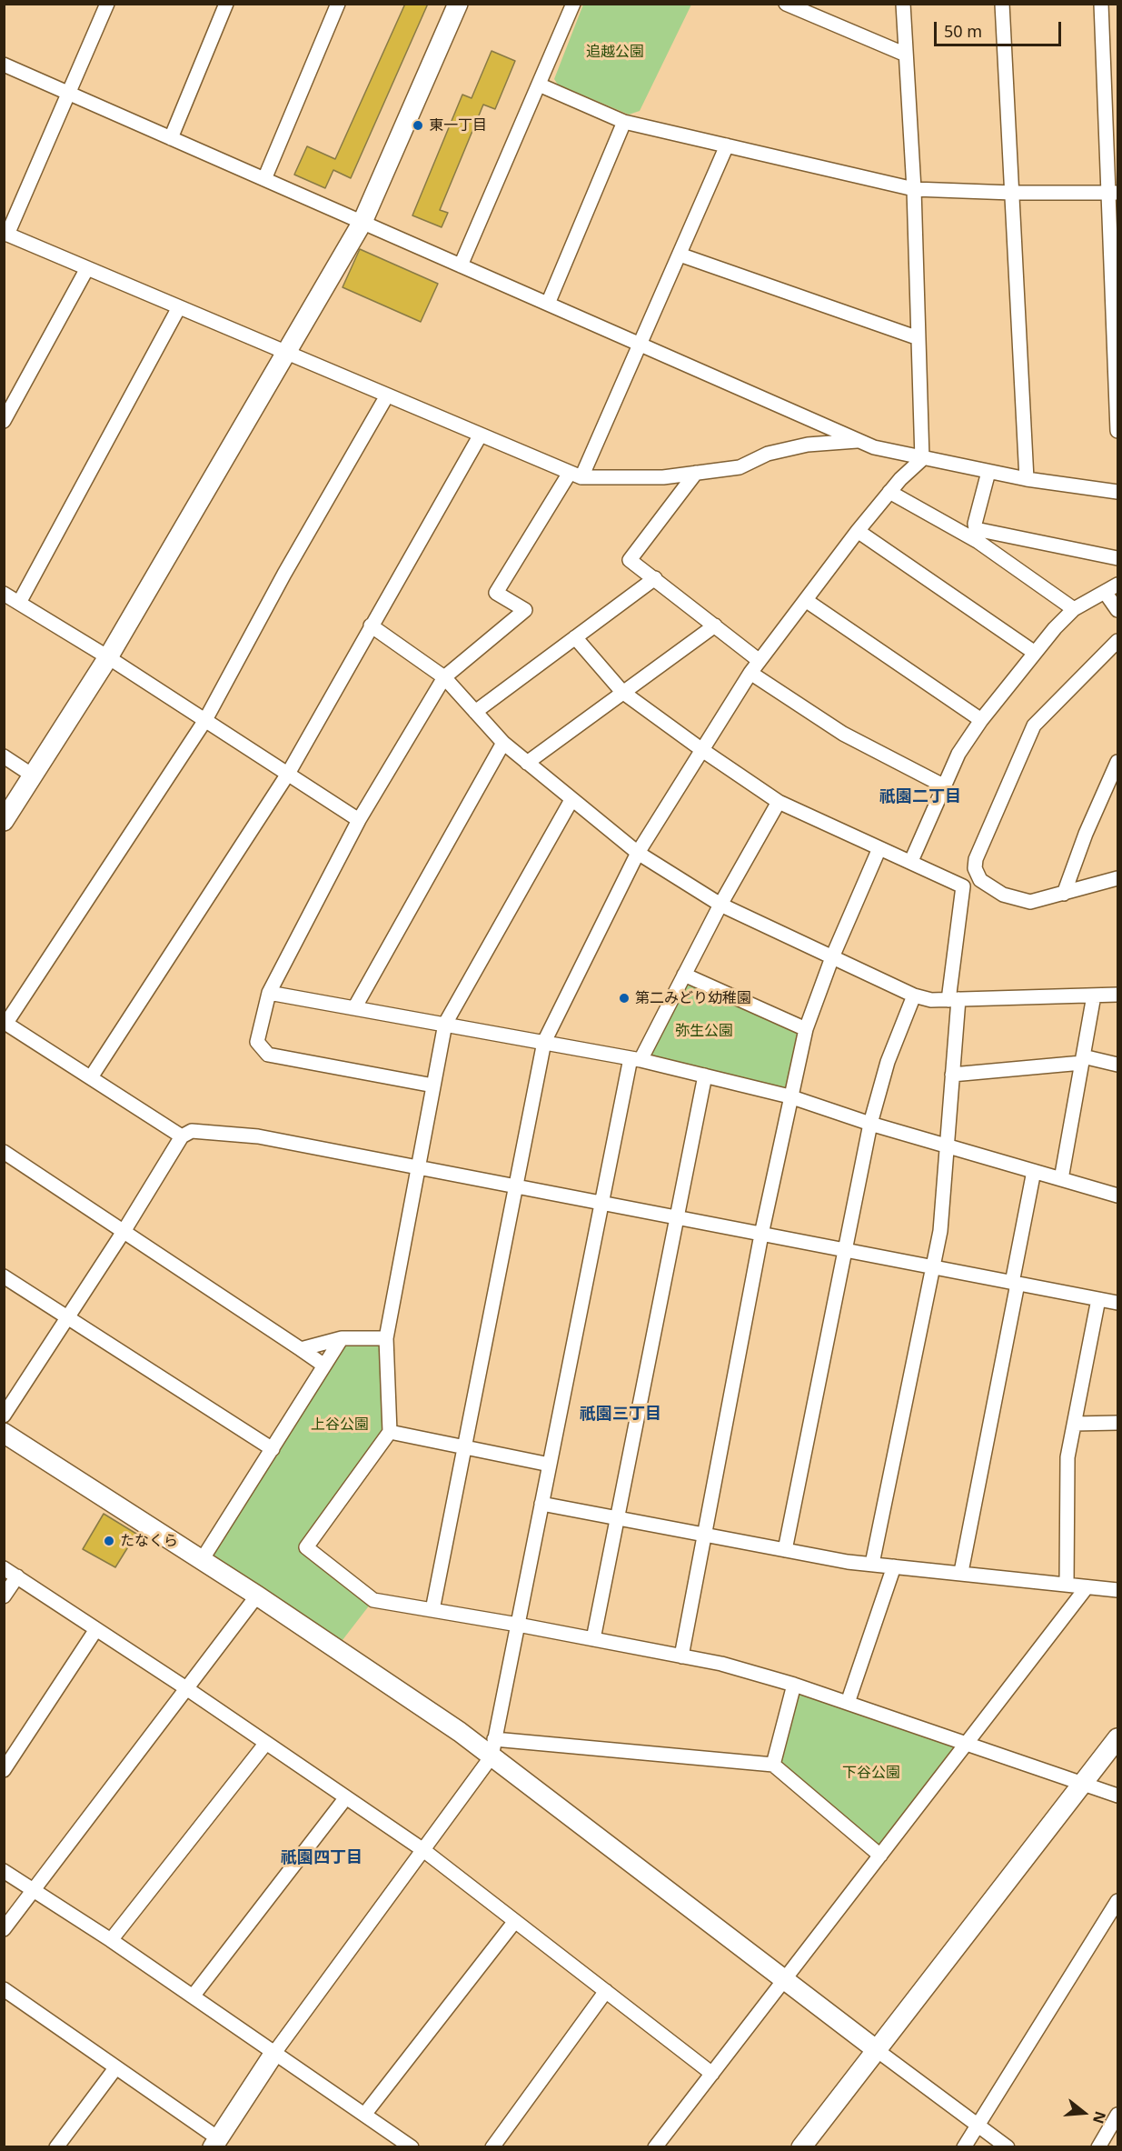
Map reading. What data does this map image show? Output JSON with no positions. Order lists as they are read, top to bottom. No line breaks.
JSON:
{"districts":["祇園二丁目","祇園三丁目","祇園四丁目"],"parks":["追越公園","弥生公園","上谷公園","下谷公園"],"places":["東一丁目","第二みどり幼稚園","たなくら"],"scale_bar":"50 m","north":"right"}
